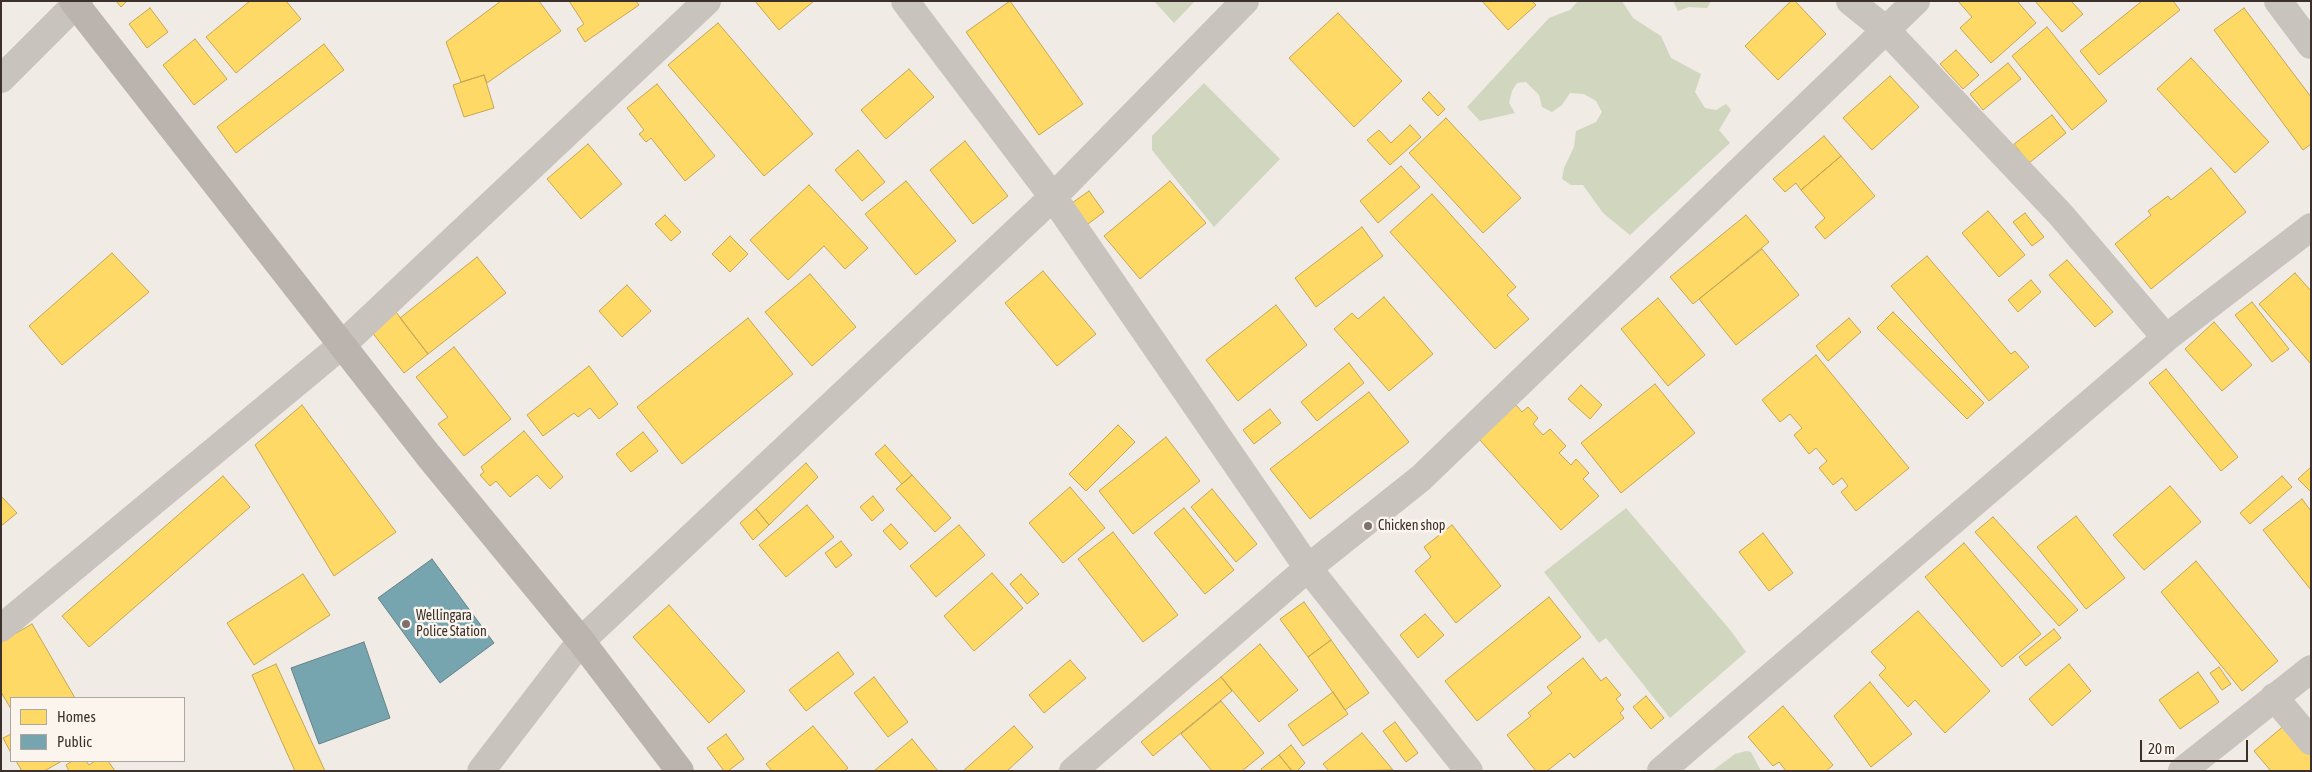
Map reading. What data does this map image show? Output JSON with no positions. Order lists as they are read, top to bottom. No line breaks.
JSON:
{"places":["Chicken shop","Wellingara Police Station"],"legend":["Homes","Public"],"scale_bar":"20 m"}
